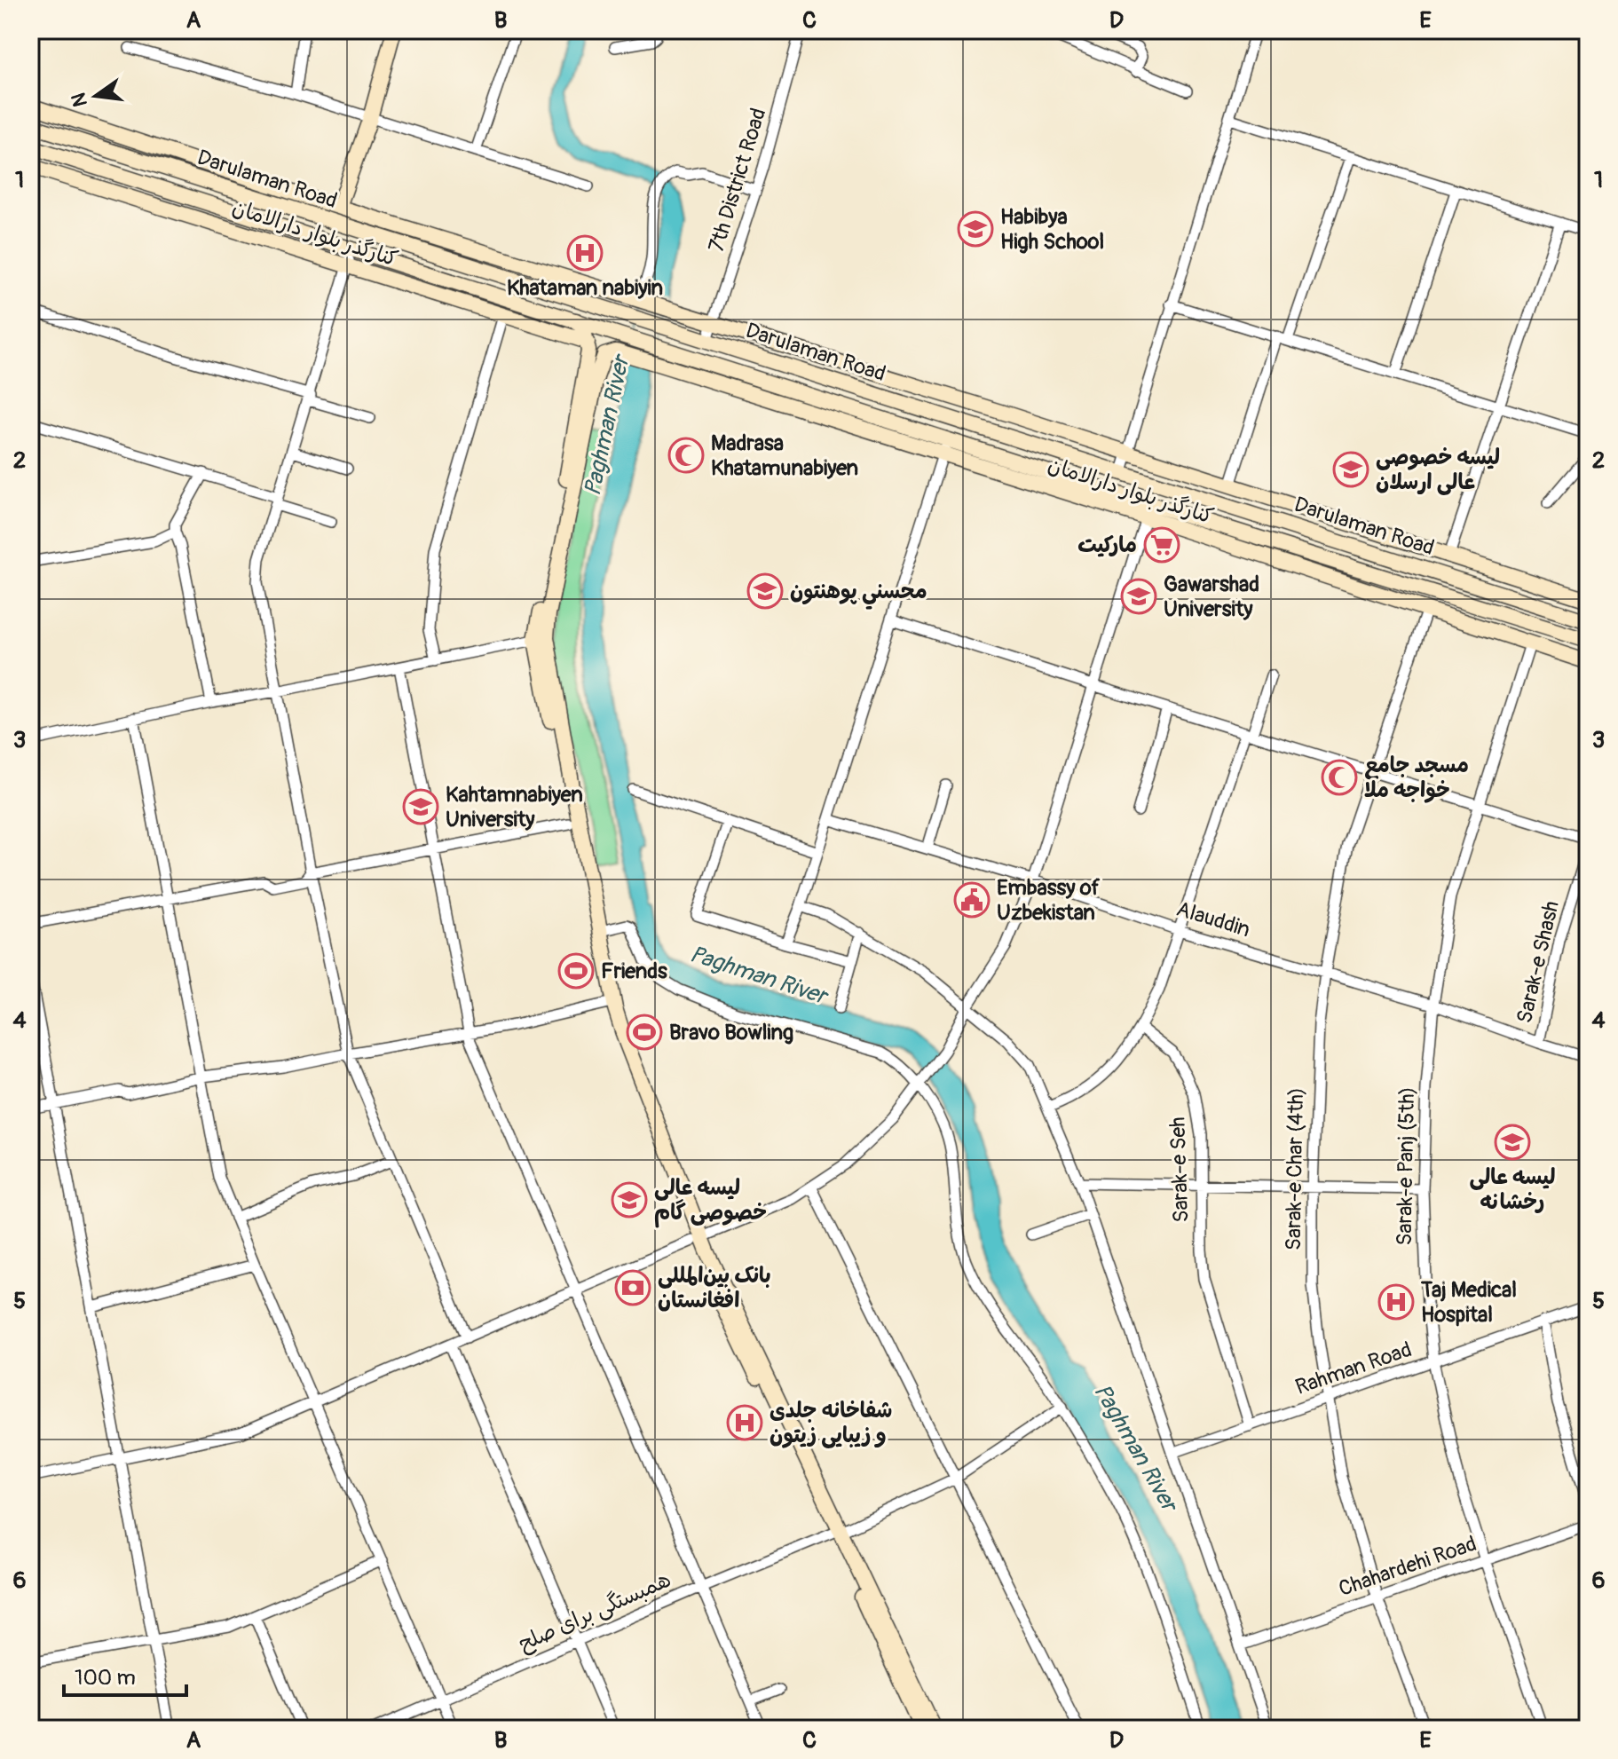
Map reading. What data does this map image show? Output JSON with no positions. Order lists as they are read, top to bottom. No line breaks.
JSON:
{"streets":{"main road":["Darulaman Road","کنارگذر بلوار دارالامان"],"street":["7th District Road","Alauddin","Sarak-e Shash","Sarak-e Panj (5th)","Sarak-e Char (4th)","Sarak-e Seh","Rahman Road","Chahardehi Road","همبستگی برای صلح"]},"crossings":[["Darulaman Road","7th District Road"],["Darulaman Road","کنارگذر بلوار دارالامان"],["7th District Road","کنارگذر بلوار دارالامان"],["کنارگذر بلوار دارالامان","Sarak-e Panj (5th)"],["کنارگذر بلوار دارالامان","Sarak-e Char (4th)"],["Alauddin","Sarak-e Shash"],["Alauddin","Sarak-e Panj (5th)"],["Alauddin","Sarak-e Char (4th)"],["Sarak-e Panj (5th)","Rahman Road"],["Sarak-e Panj (5th)","Chahardehi Road"],["Sarak-e Char (4th)","Rahman Road"],["Sarak-e Char (4th)","Chahardehi Road"],["Sarak-e Seh","Rahman Road"]],"water":["Paghman River"],"places":{"school or university":["Habibya High School","لیسه خصوصی عالی ارسلان","محسني پوهنتون","Gawarshad University","Kahtamnabiyen University","لیسه عالی رخشانه","لیسه عالی خصوصی گام"],"hospital":["Khataman nabiyin","Taj Medical Hospital","شفاخانه جلدی و زیبایی زیتون"],"mosque":["Madrasa Khatamunabiyen","مسجد جامع خواجه ملا"],"supermarket":["مارکیت"],"public building":["Embassy of Uzbekistan"],"sports":["Friends","Bravo Bowling"],"bank":["بانک بین‌المللی افغانستان"]},"scale_bar":"100 m","north":"left","grid":{"columns":["A","B","C","D","E"],"rows":["1","2","3","4","5","6"]}}
